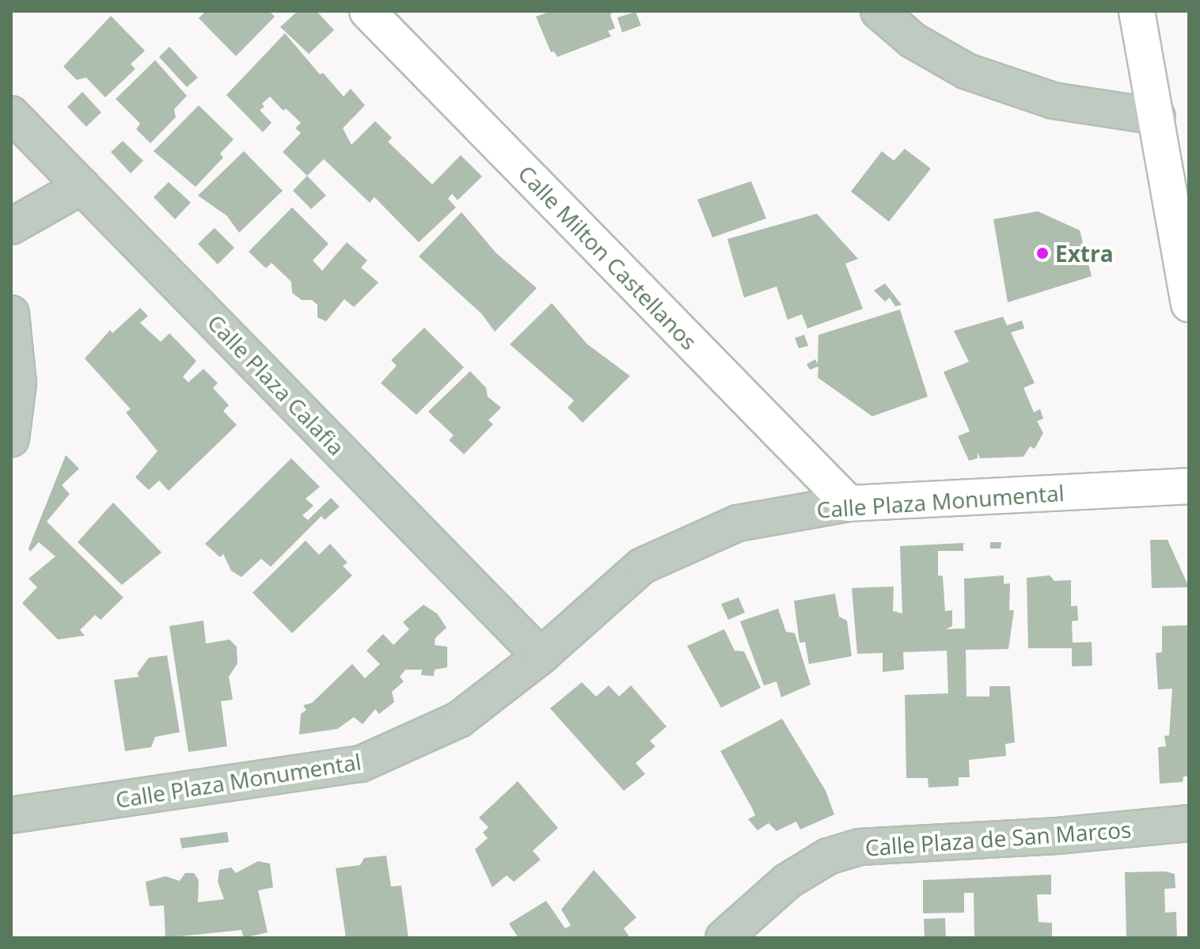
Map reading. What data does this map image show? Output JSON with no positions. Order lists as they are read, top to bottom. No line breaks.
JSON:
{"streets":{"street":["Calle Milton Castellanos","Calle Plaza Calafia","Calle Plaza Monumental","Calle Plaza de San Marcos"]},"crossings":[["Calle Milton Castellanos","Calle Plaza Monumental"],["Calle Plaza Calafia","Calle Plaza Monumental"]],"places":["Extra"]}
